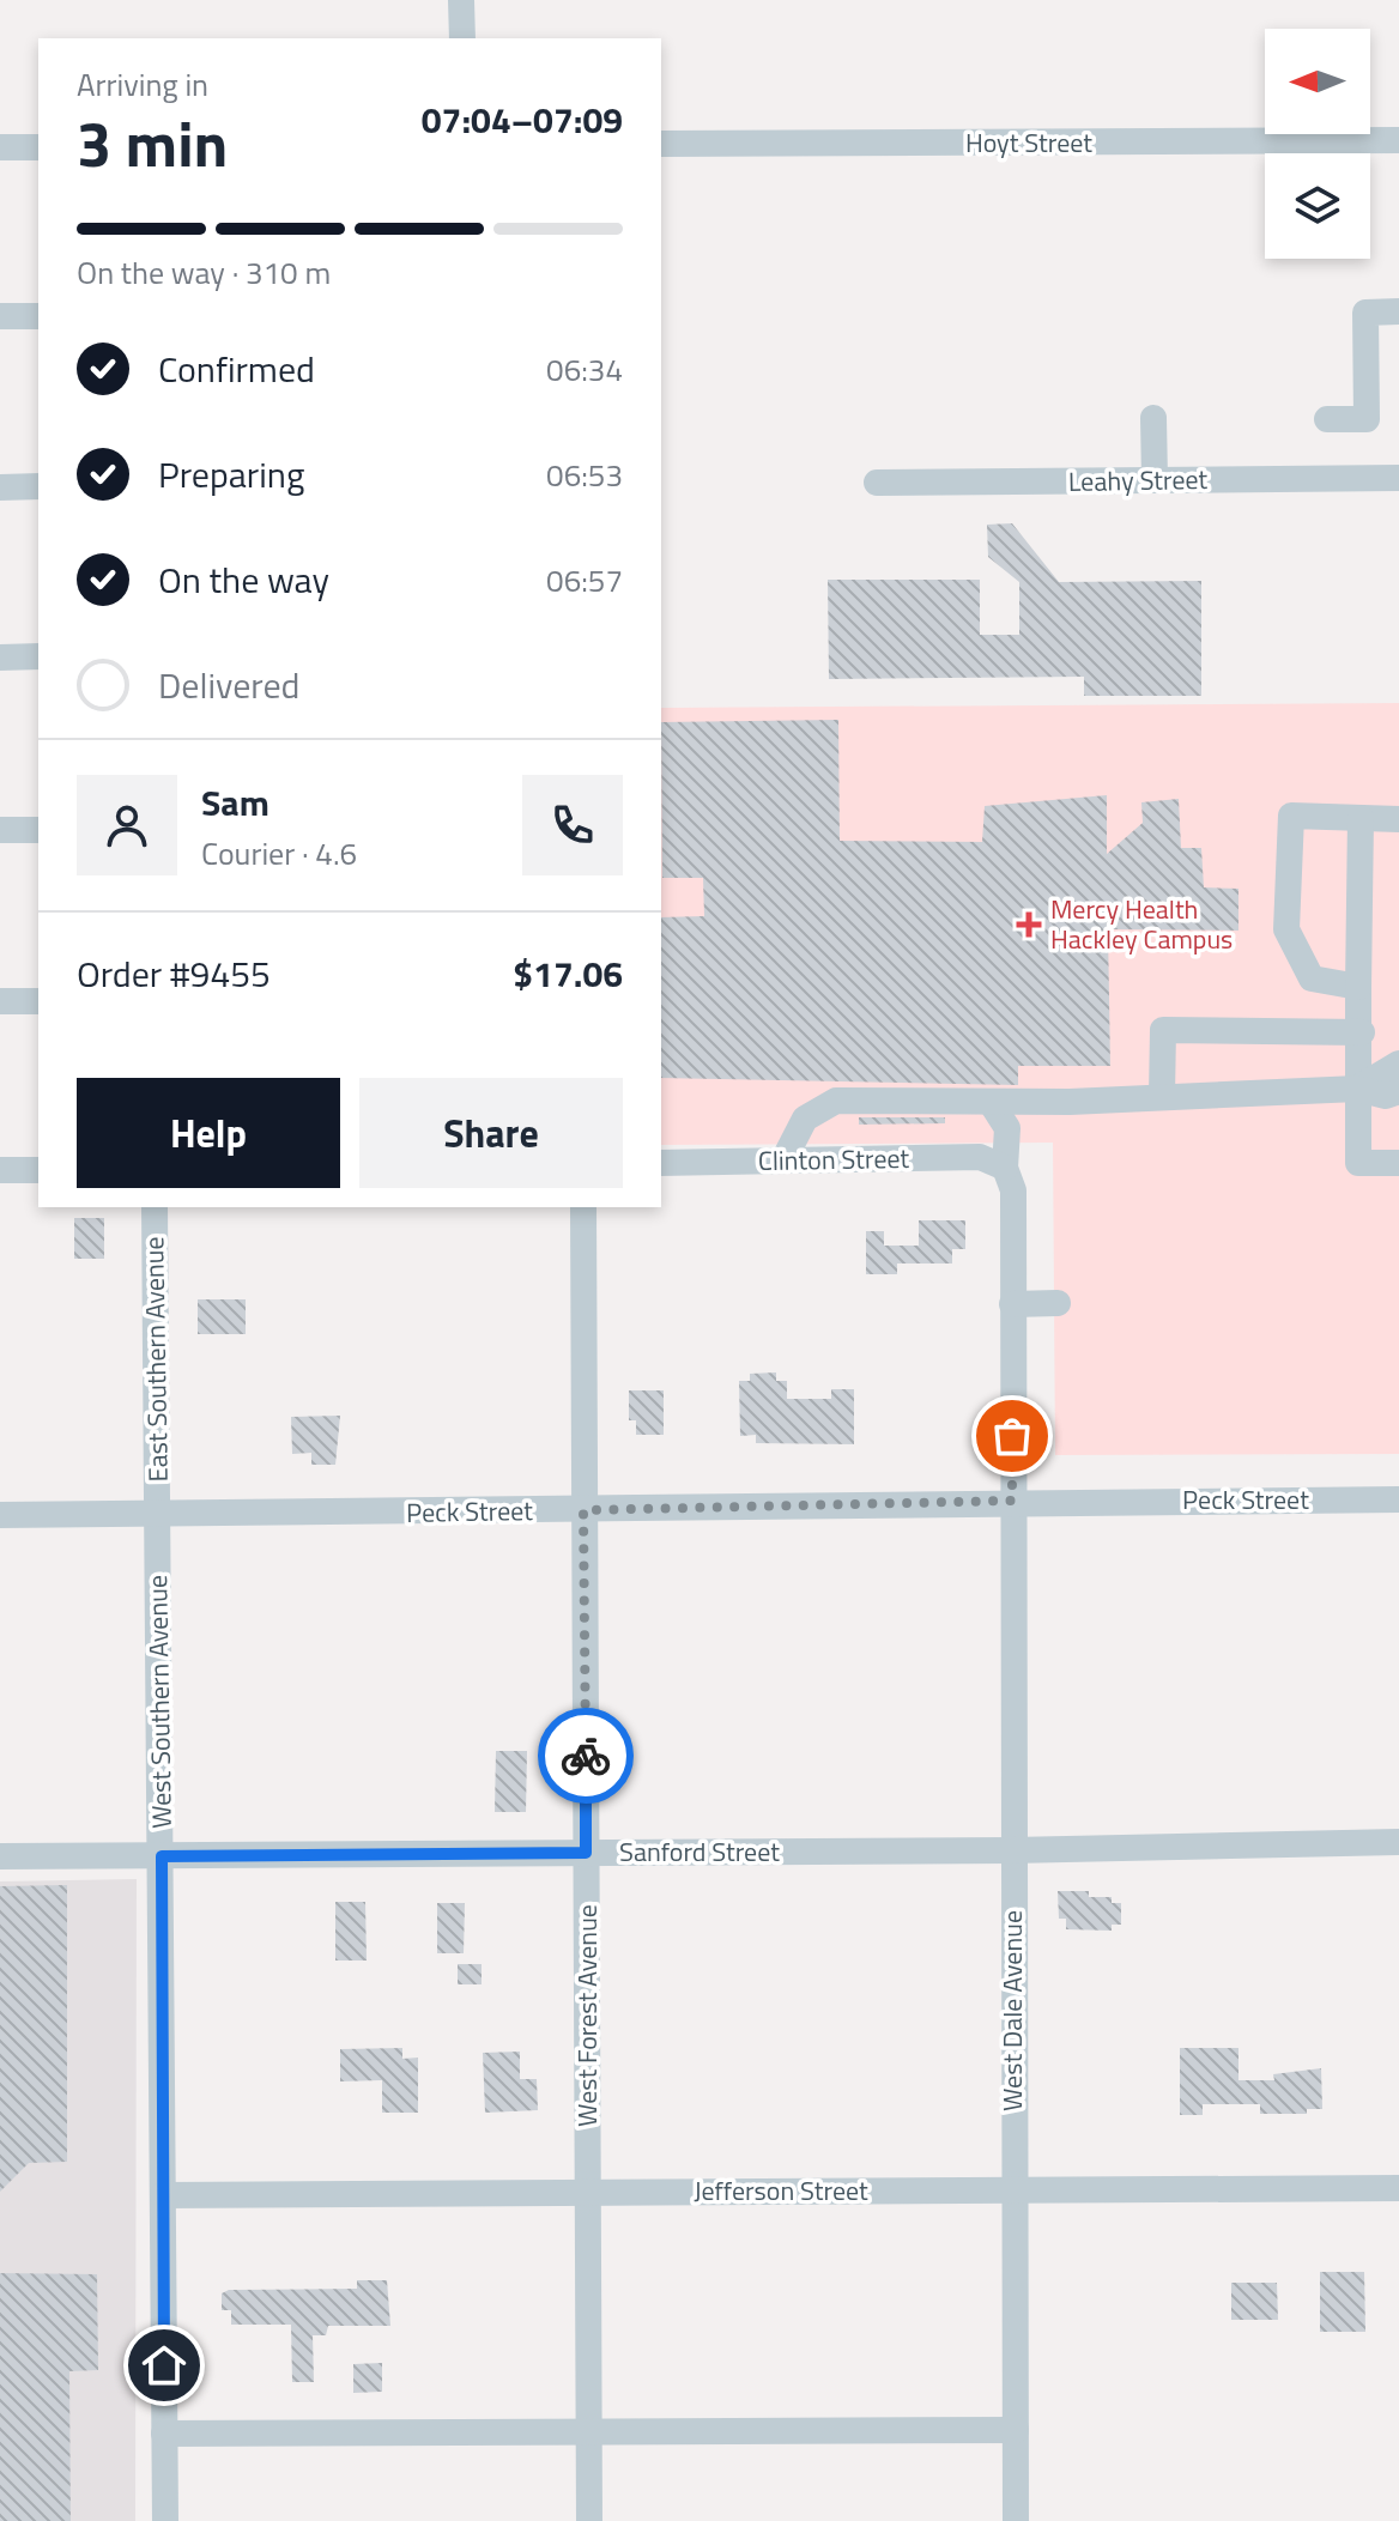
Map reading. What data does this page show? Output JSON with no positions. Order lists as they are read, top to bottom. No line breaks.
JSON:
{"streets":{"street":["Hoyt Street","Leahy Street","Clinton Street","East Southern Avenue","Peck Street","West Southern Avenue","Sanford Street","West Dale Avenue","West Forest Avenue","Jefferson Street"]},"crossings":[["Clinton Street","West Dale Avenue"],["East Southern Avenue","Peck Street"],["East Southern Avenue","West Southern Avenue"],["Peck Street","West Southern Avenue"],["Peck Street","West Dale Avenue"],["Peck Street","West Forest Avenue"],["West Southern Avenue","Sanford Street"],["West Southern Avenue","Jefferson Street"],["Sanford Street","West Dale Avenue"],["Sanford Street","West Forest Avenue"],["West Dale Avenue","Jefferson Street"],["West Forest Avenue","Jefferson Street"]],"places":{"health":["Mercy Health Hackley Campus"]},"north":"left","page":{"heading":["3 min","Arriving in","07:04–07:09"],"panel":["Sam","Courier · 4.6","Order #9455","$17.06"],"bar":"On the way · 310 m","list":[["Confirmed","06:34"],["Preparing","06:53"],["On the way","06:57"],"Delivered"],"buttons":["Help","Share"]}}
